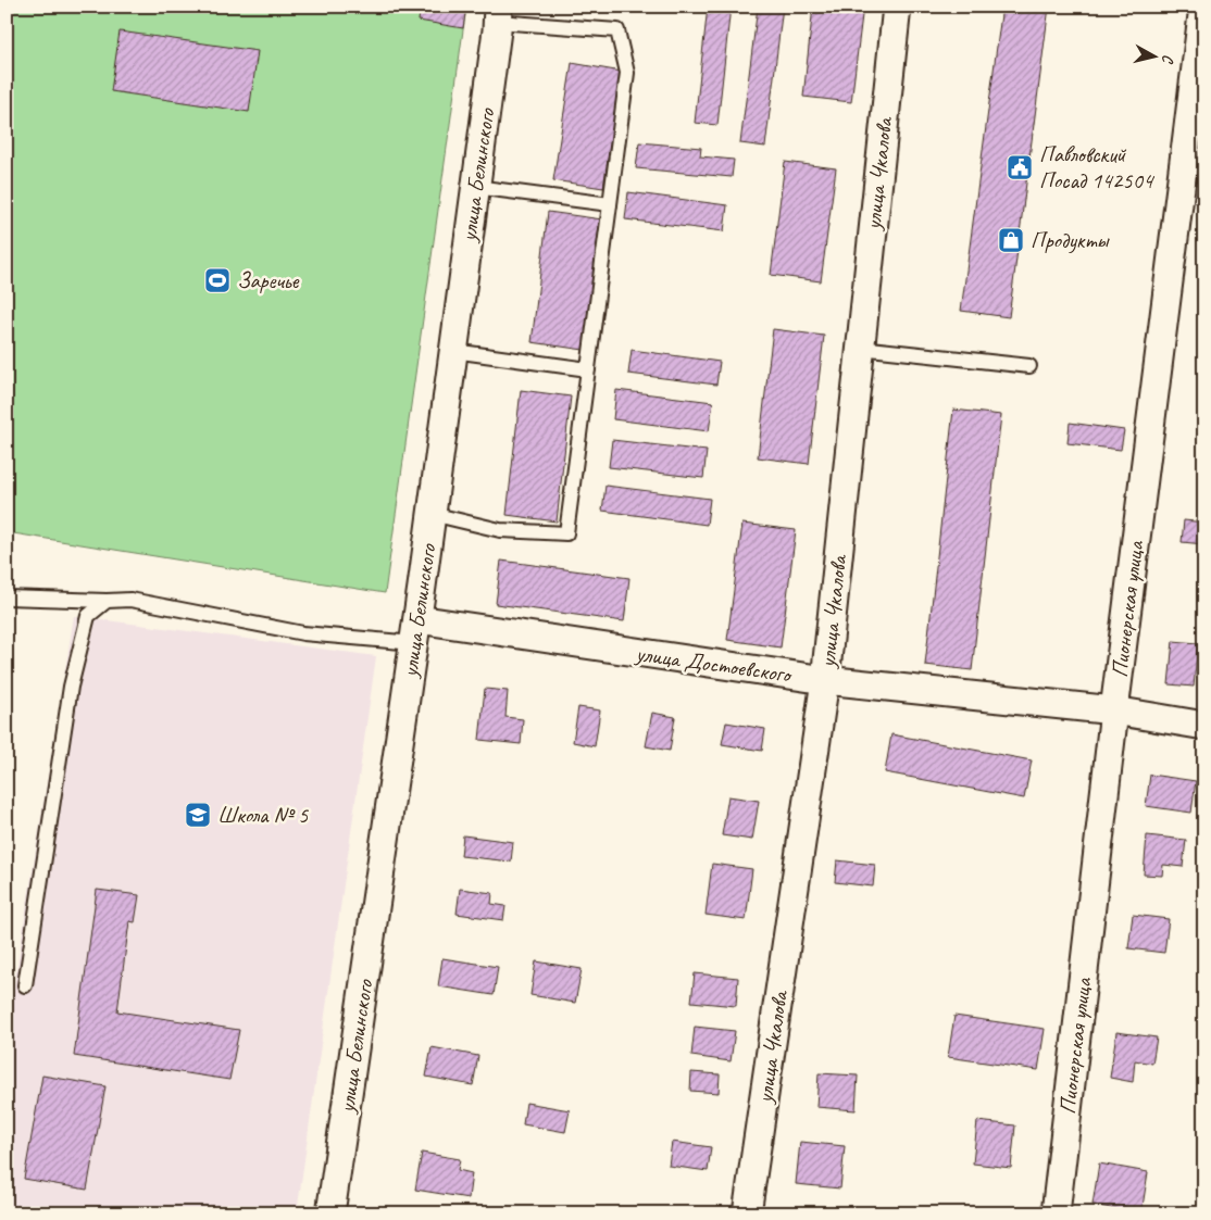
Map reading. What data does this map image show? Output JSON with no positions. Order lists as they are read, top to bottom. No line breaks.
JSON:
{"streets":{"street":["улица Чкалова","улица Белинского","Пионерская улица","улица Достоевского"]},"crossings":[["улица Чкалова","улица Достоевского"],["улица Белинского","улица Достоевского"],["Пионерская улица","улица Достоевского"]],"places":{"public building":["Павловский Посад 142504"],"shop":["Продукты"],"sports":["Заречье"],"school or university":["Школа № 5"]},"north":"right"}
